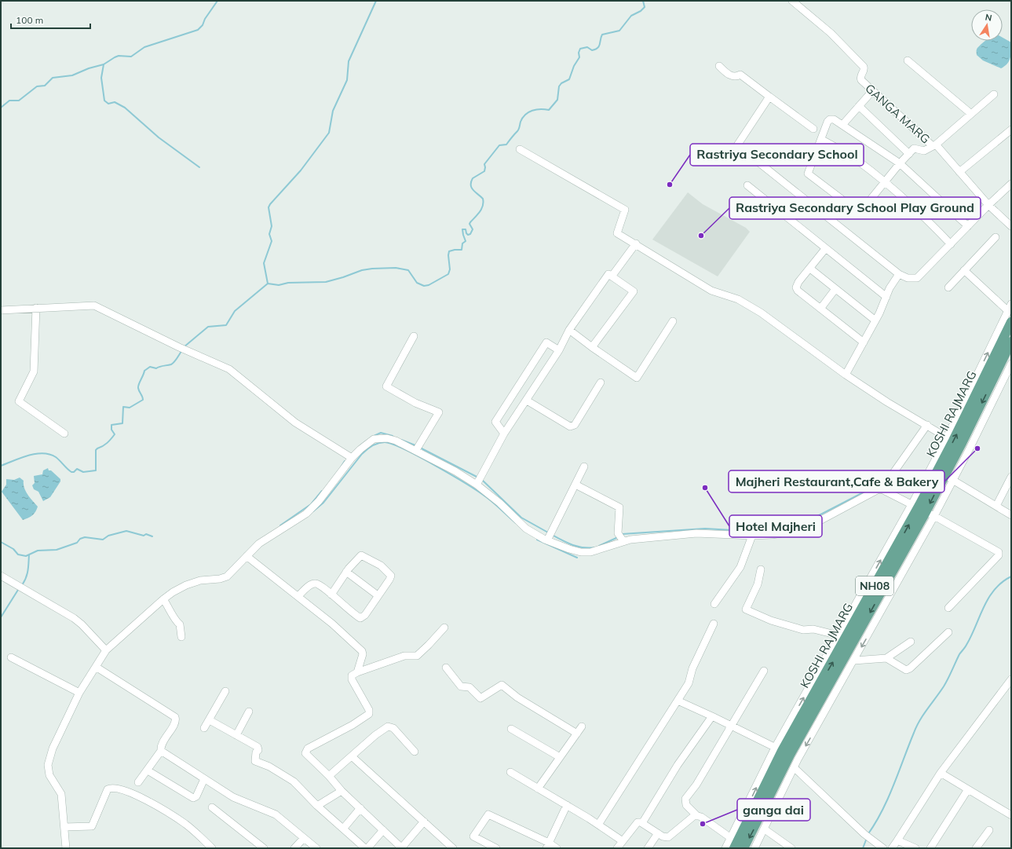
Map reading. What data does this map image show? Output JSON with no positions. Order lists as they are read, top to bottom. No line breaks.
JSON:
{"streets":{"main road":["KOSHI RAJMARG","NH08"],"street":["GANGA MARG"]},"places":["Rastriya Secondary School","Rastriya Secondary School Play Ground","Majheri Restaurant,Cafe & Bakery","Hotel Majheri","ganga dai"],"scale_bar":"100 m","north":"top"}
